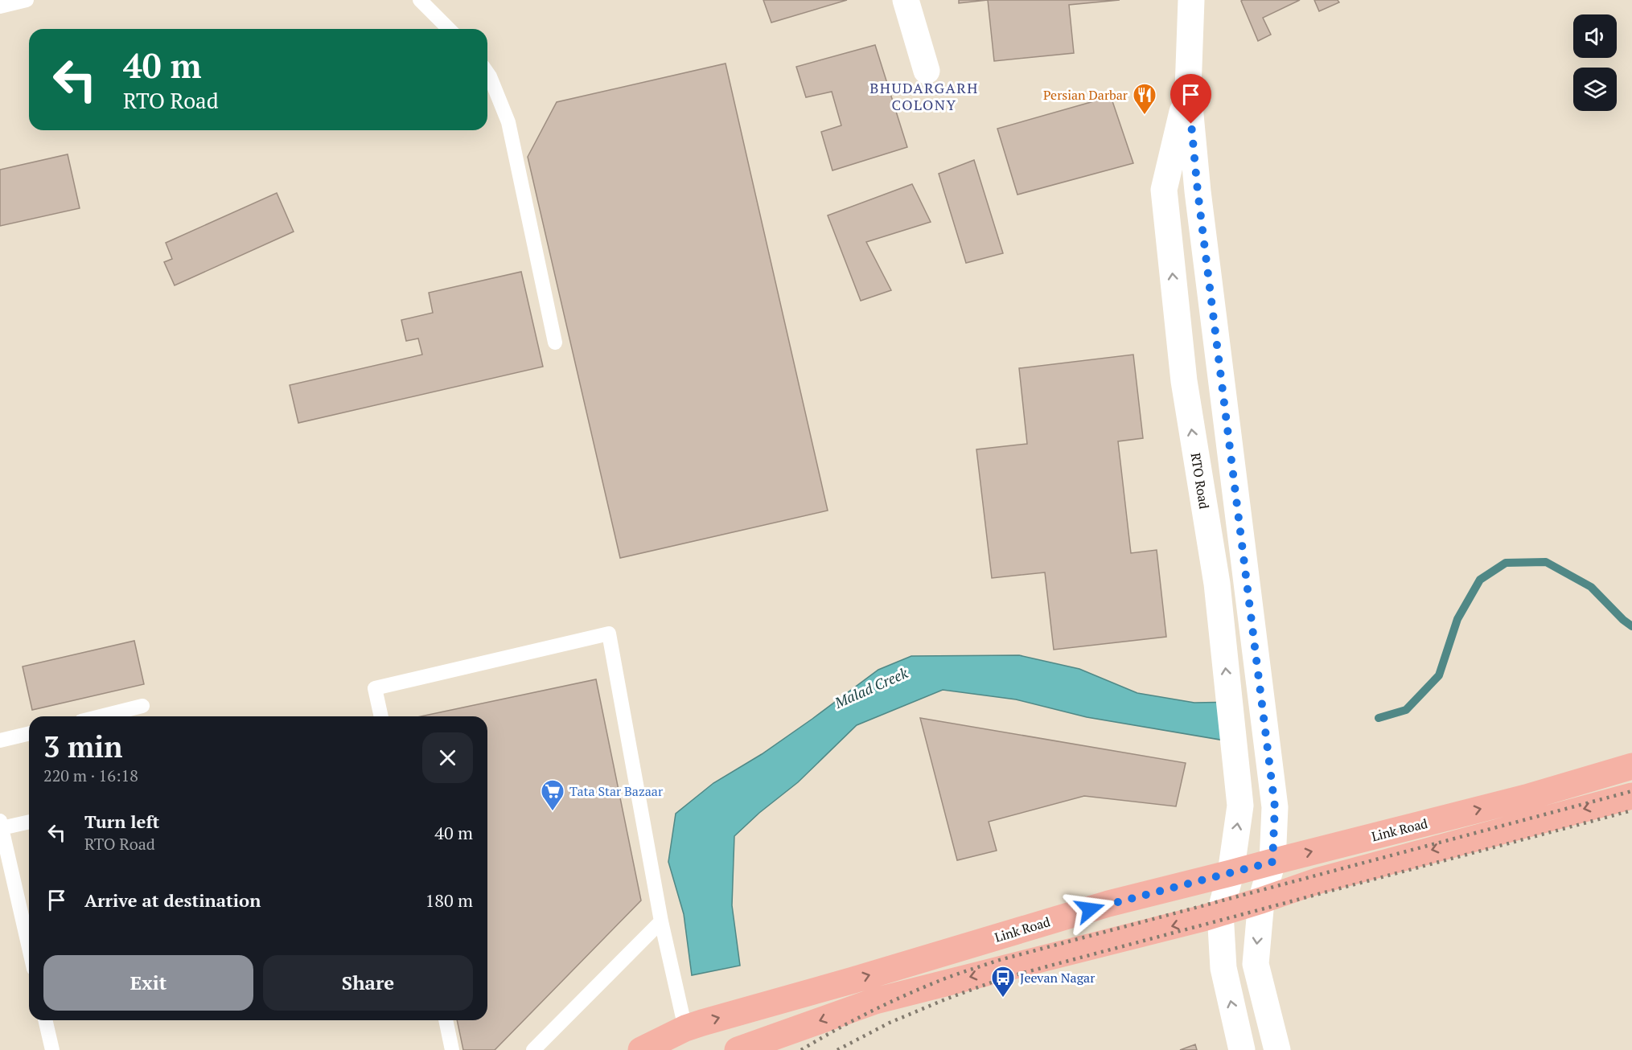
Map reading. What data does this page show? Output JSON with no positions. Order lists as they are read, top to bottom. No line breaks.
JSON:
{"streets":{"main road":["Link Road"],"street":["RTO Road"]},"crossings":[["RTO Road","Link Road"]],"districts":["BHUDARGARH COLONY"],"water":["Malad Creek"],"places":{"restaurant":["Persian Darbar"],"supermarket":["Tata Star Bazaar"],"bus stop":["Jeevan Nagar"]},"page":{"turn":["40 m","RTO Road"],"heading":["3 min","220 m · 16:18"],"list":[{"name":"Turn left","note":"RTO Road","value":"40 m"},{"name":"Arrive at destination","value":"180 m"}],"buttons":["Exit","Share"]}}
